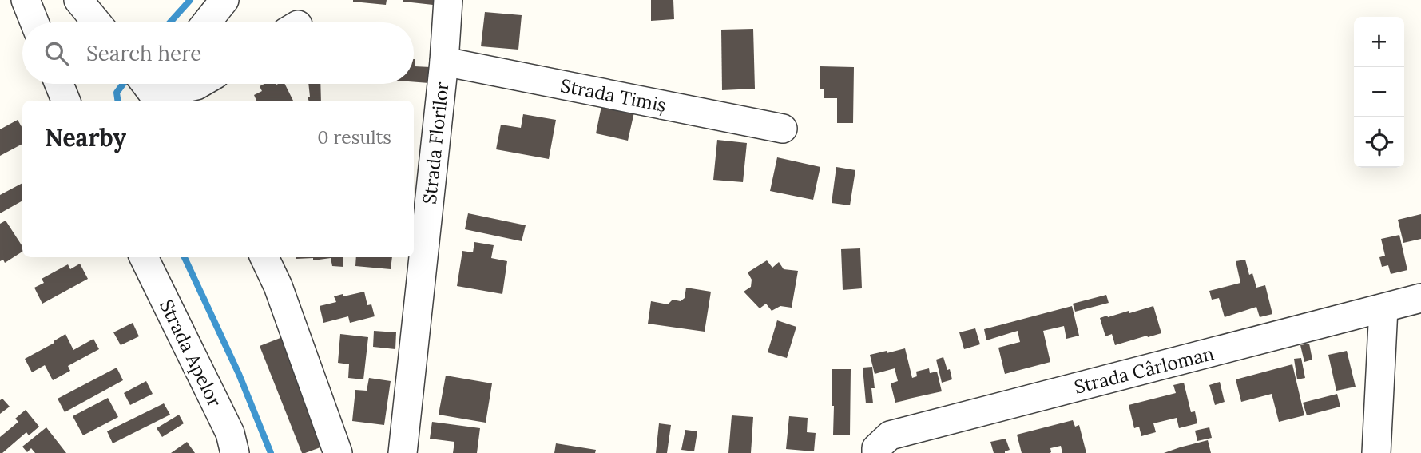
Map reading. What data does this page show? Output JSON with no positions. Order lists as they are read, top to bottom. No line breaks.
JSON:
{"streets":{"street":["Strada Timiș","Strada Florilor","Strada Apelor","Strada Cârloman"]},"crossings":[["Strada Timiș","Strada Florilor"]],"page":{"map_buttons":["+","−"],"search":"Search here","heading":["Nearby","0 results"]}}
